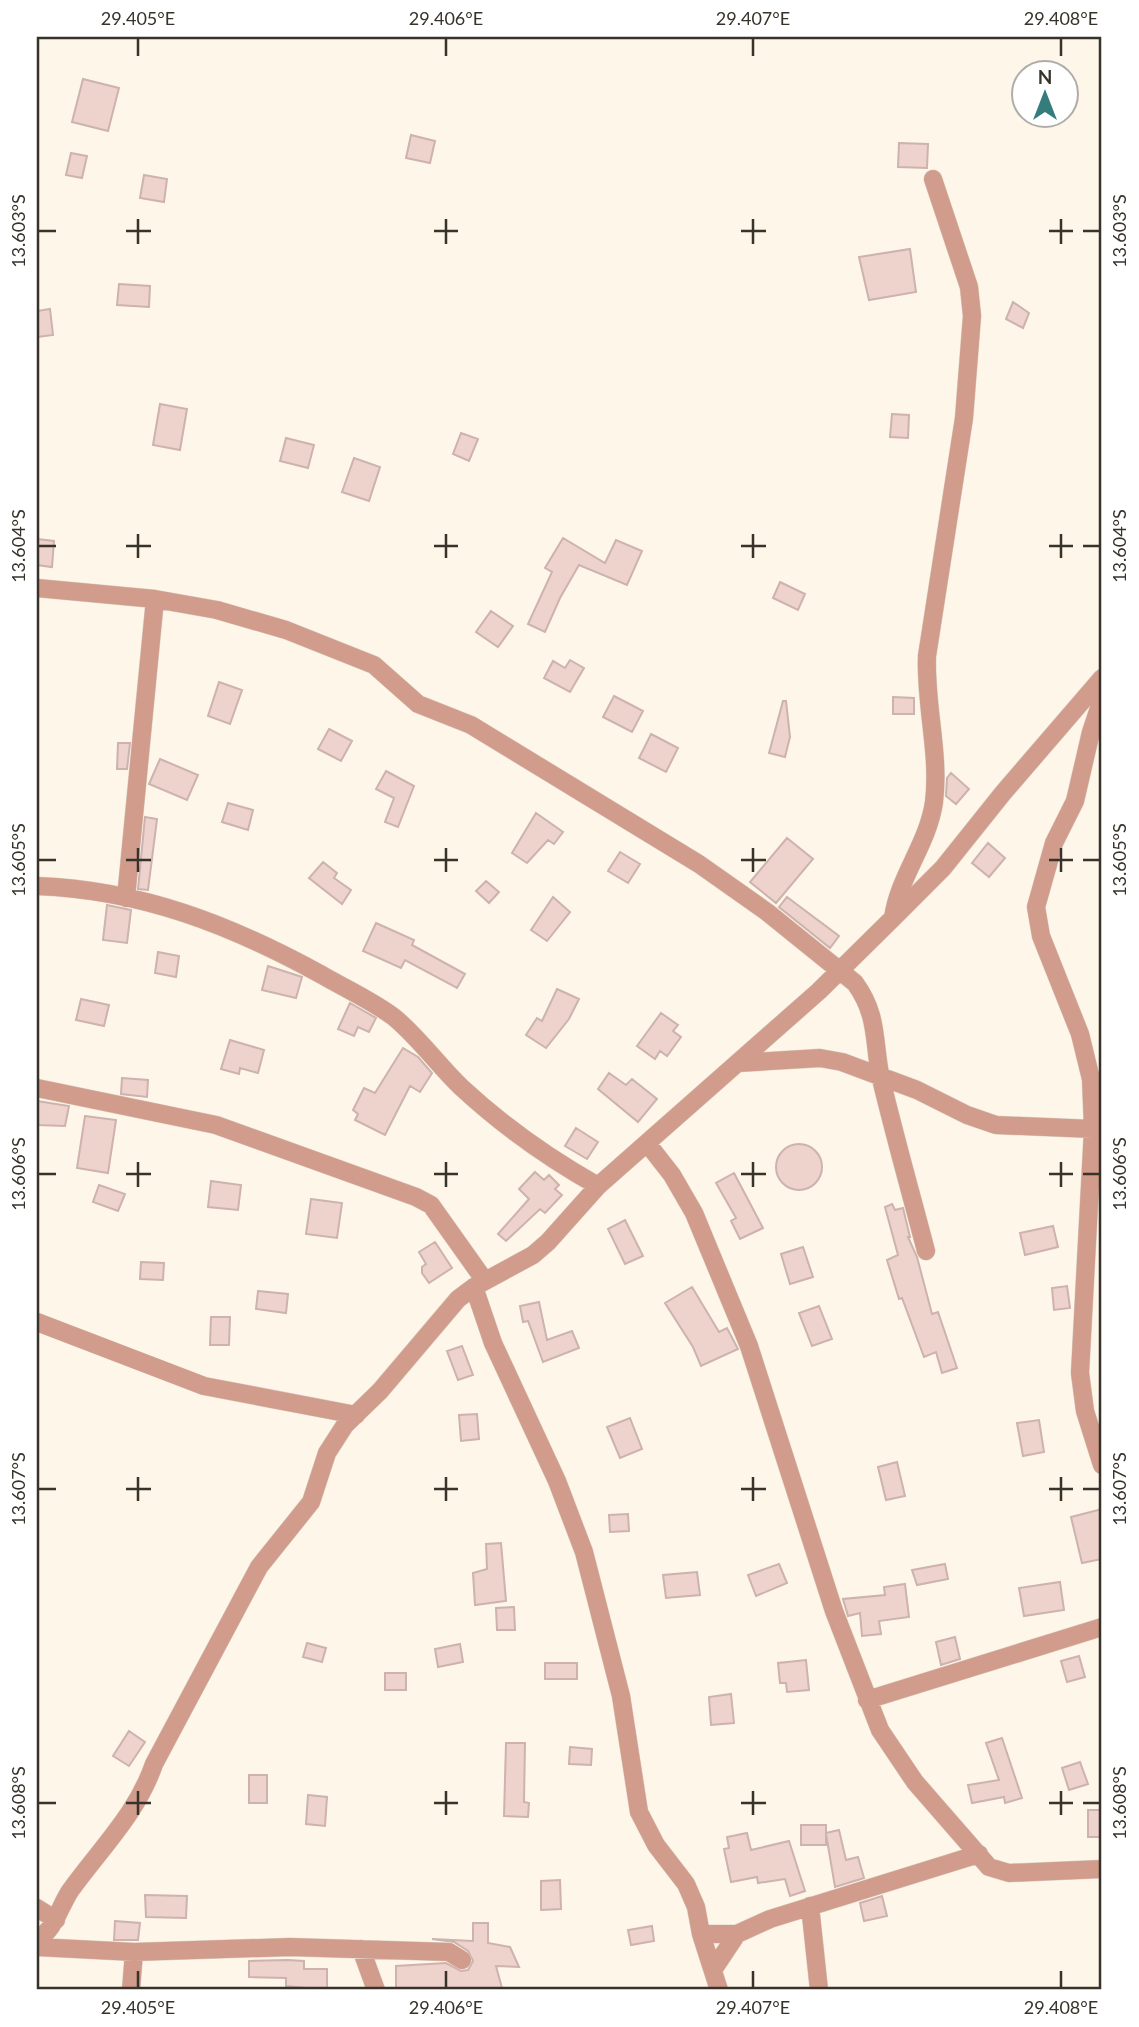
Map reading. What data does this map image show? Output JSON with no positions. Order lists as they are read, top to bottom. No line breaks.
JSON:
{"north":"top","coordinates":["29.405°E","29.406°E","29.407°E","29.408°E","13.603°S","13.604°S","13.605°S","13.606°S","13.607°S","13.608°S"]}
